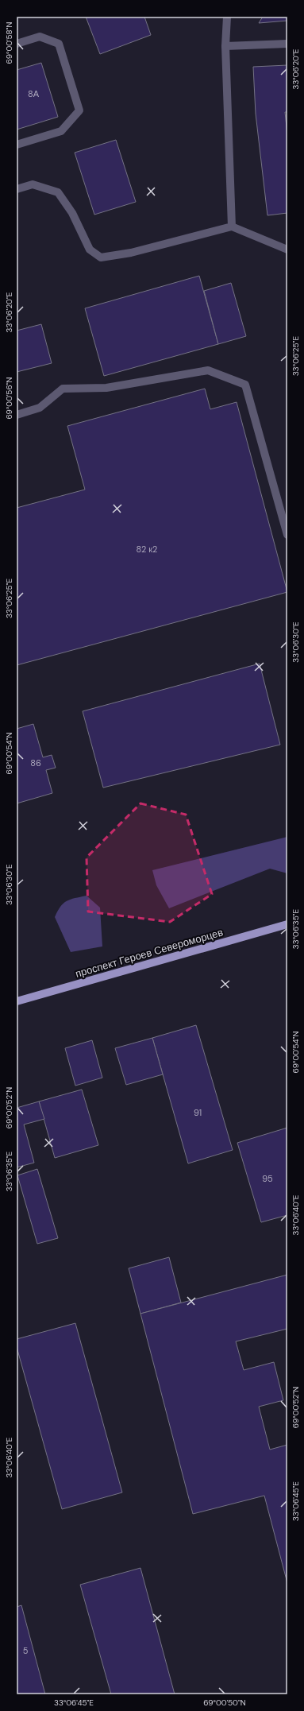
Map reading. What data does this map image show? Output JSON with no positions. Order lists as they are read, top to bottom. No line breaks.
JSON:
{"streets":{"main road":["проспект Героев Североморцев"]},"house_numbers":["8А","82 к2","86","91","95","5"],"coordinates":["69°00'58\"N","33°06'20\"E","33°06'25\"E","69°00'56\"N","33°06'30\"E","69°00'54\"N","33°06'35\"E","69°00'52\"N","33°06'40\"E","33°06'45\"E","69°00'50\"N"]}
